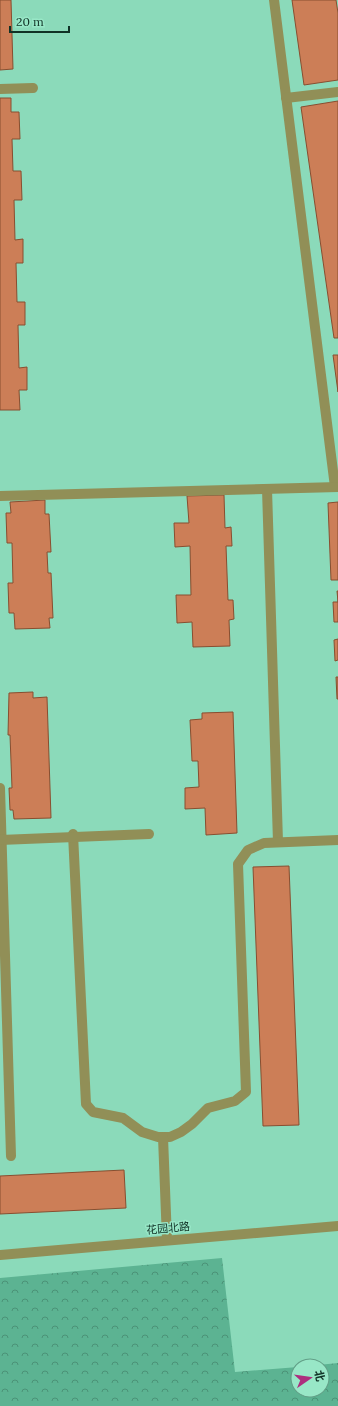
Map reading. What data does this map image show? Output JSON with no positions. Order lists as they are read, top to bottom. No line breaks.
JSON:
{"streets":{"street":["花园北路"]},"scale_bar":"20 m","north":"right"}
